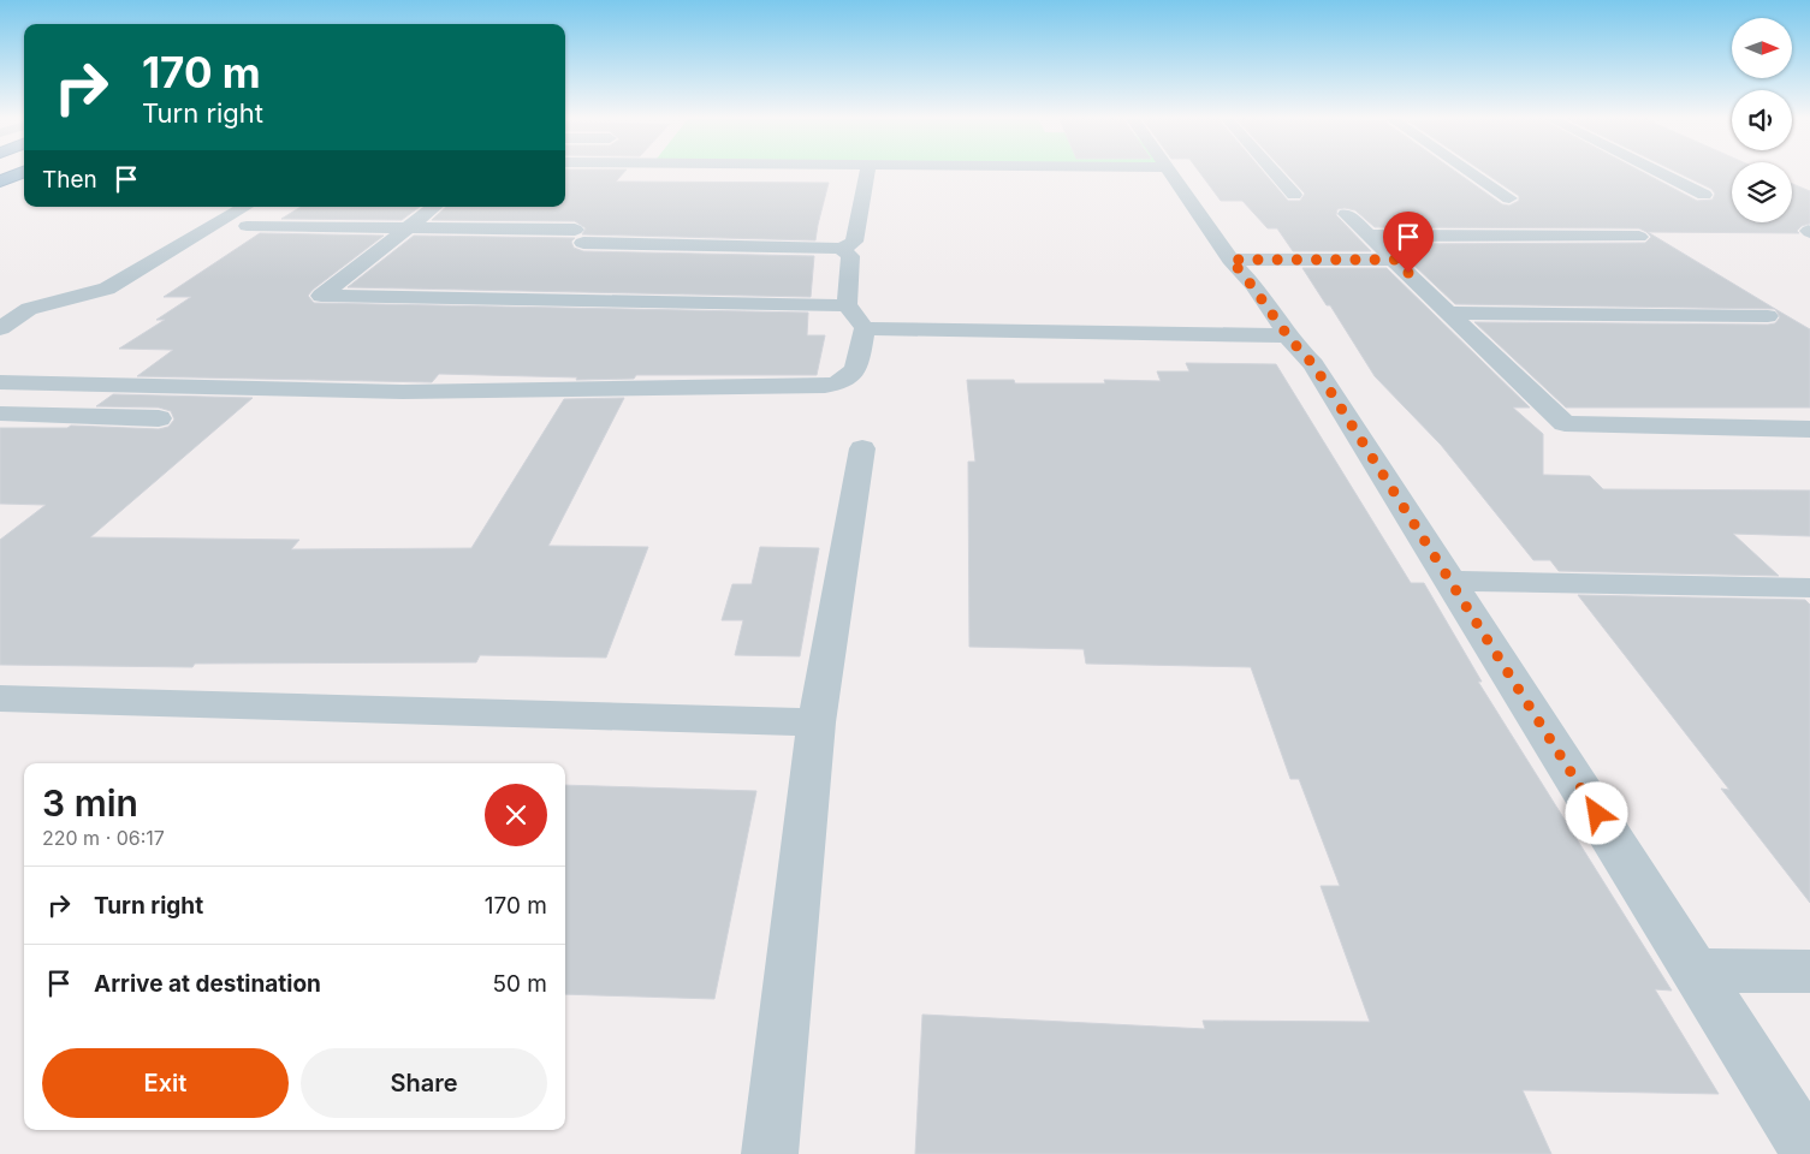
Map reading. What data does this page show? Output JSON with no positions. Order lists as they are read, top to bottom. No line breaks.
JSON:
{"north":"right","page":{"turn":["170 m","Turn right"],"then":"Then","heading":["3 min","220 m · 06:17"],"list":[{"name":"Turn right","value":"170 m"},{"name":"Arrive at destination","value":"50 m"}],"buttons":["Exit","Share"]}}
